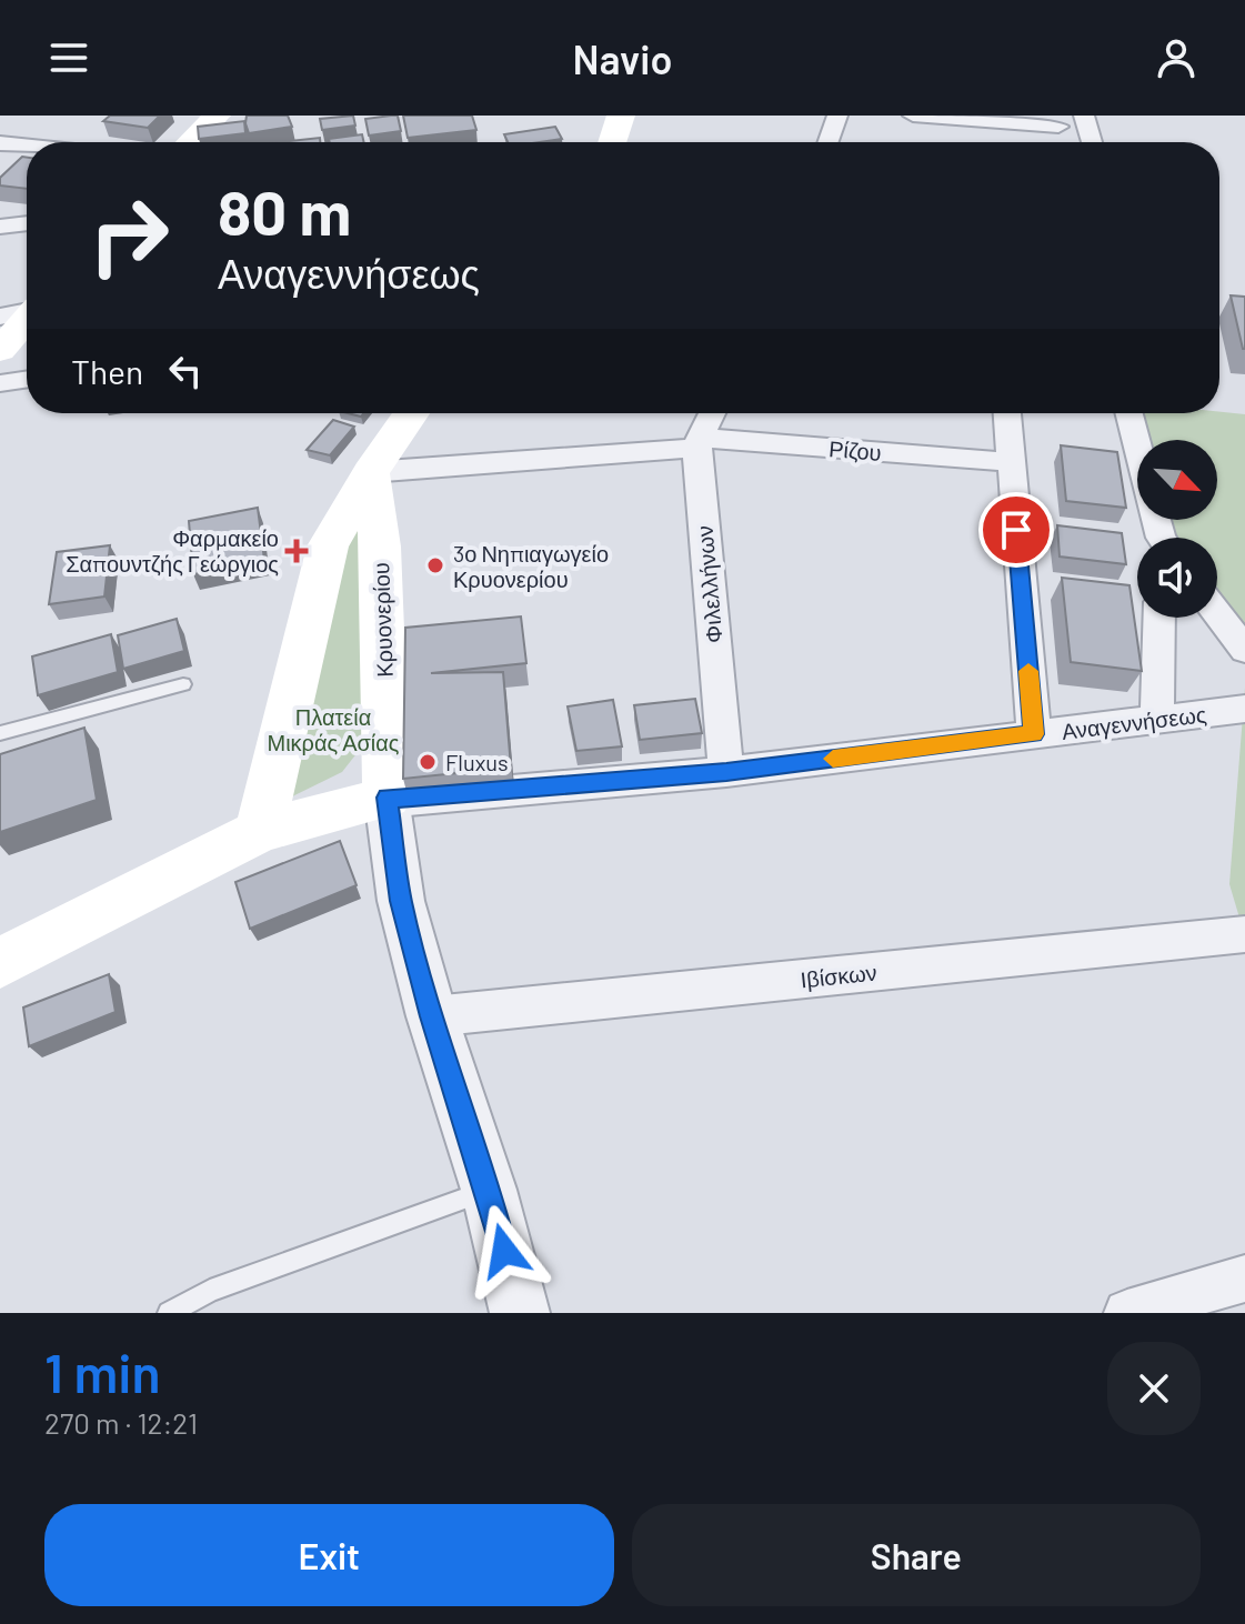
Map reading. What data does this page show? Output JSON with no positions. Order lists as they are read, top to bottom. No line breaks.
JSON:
{"streets":{"main road":["Κρυονερίου"],"street":["Ρίζου","Φιλελλήνων","Αναγεννήσεως","Ιβίσκων"]},"crossings":[["Ρίζου","Φιλελλήνων"],["Ρίζου","Κρυονερίου"],["Φιλελλήνων","Αναγεννήσεως"],["Κρυονερίου","Αναγεννήσεως"]],"parks":["Πλατεία Μικράς Ασίας"],"places":{"health":["Φαρμακείο Σαπουντζής Γεώργιος"],"other":["3ο Νηπιαγωγείο Κρυονερίου","Fluxus"]},"north":"bottom right","page":{"header":"Navio","turn":["80 m","Αναγεννήσεως"],"then":"Then","heading":["1 min","270 m · 12:21"],"buttons":["Exit","Share"]}}
